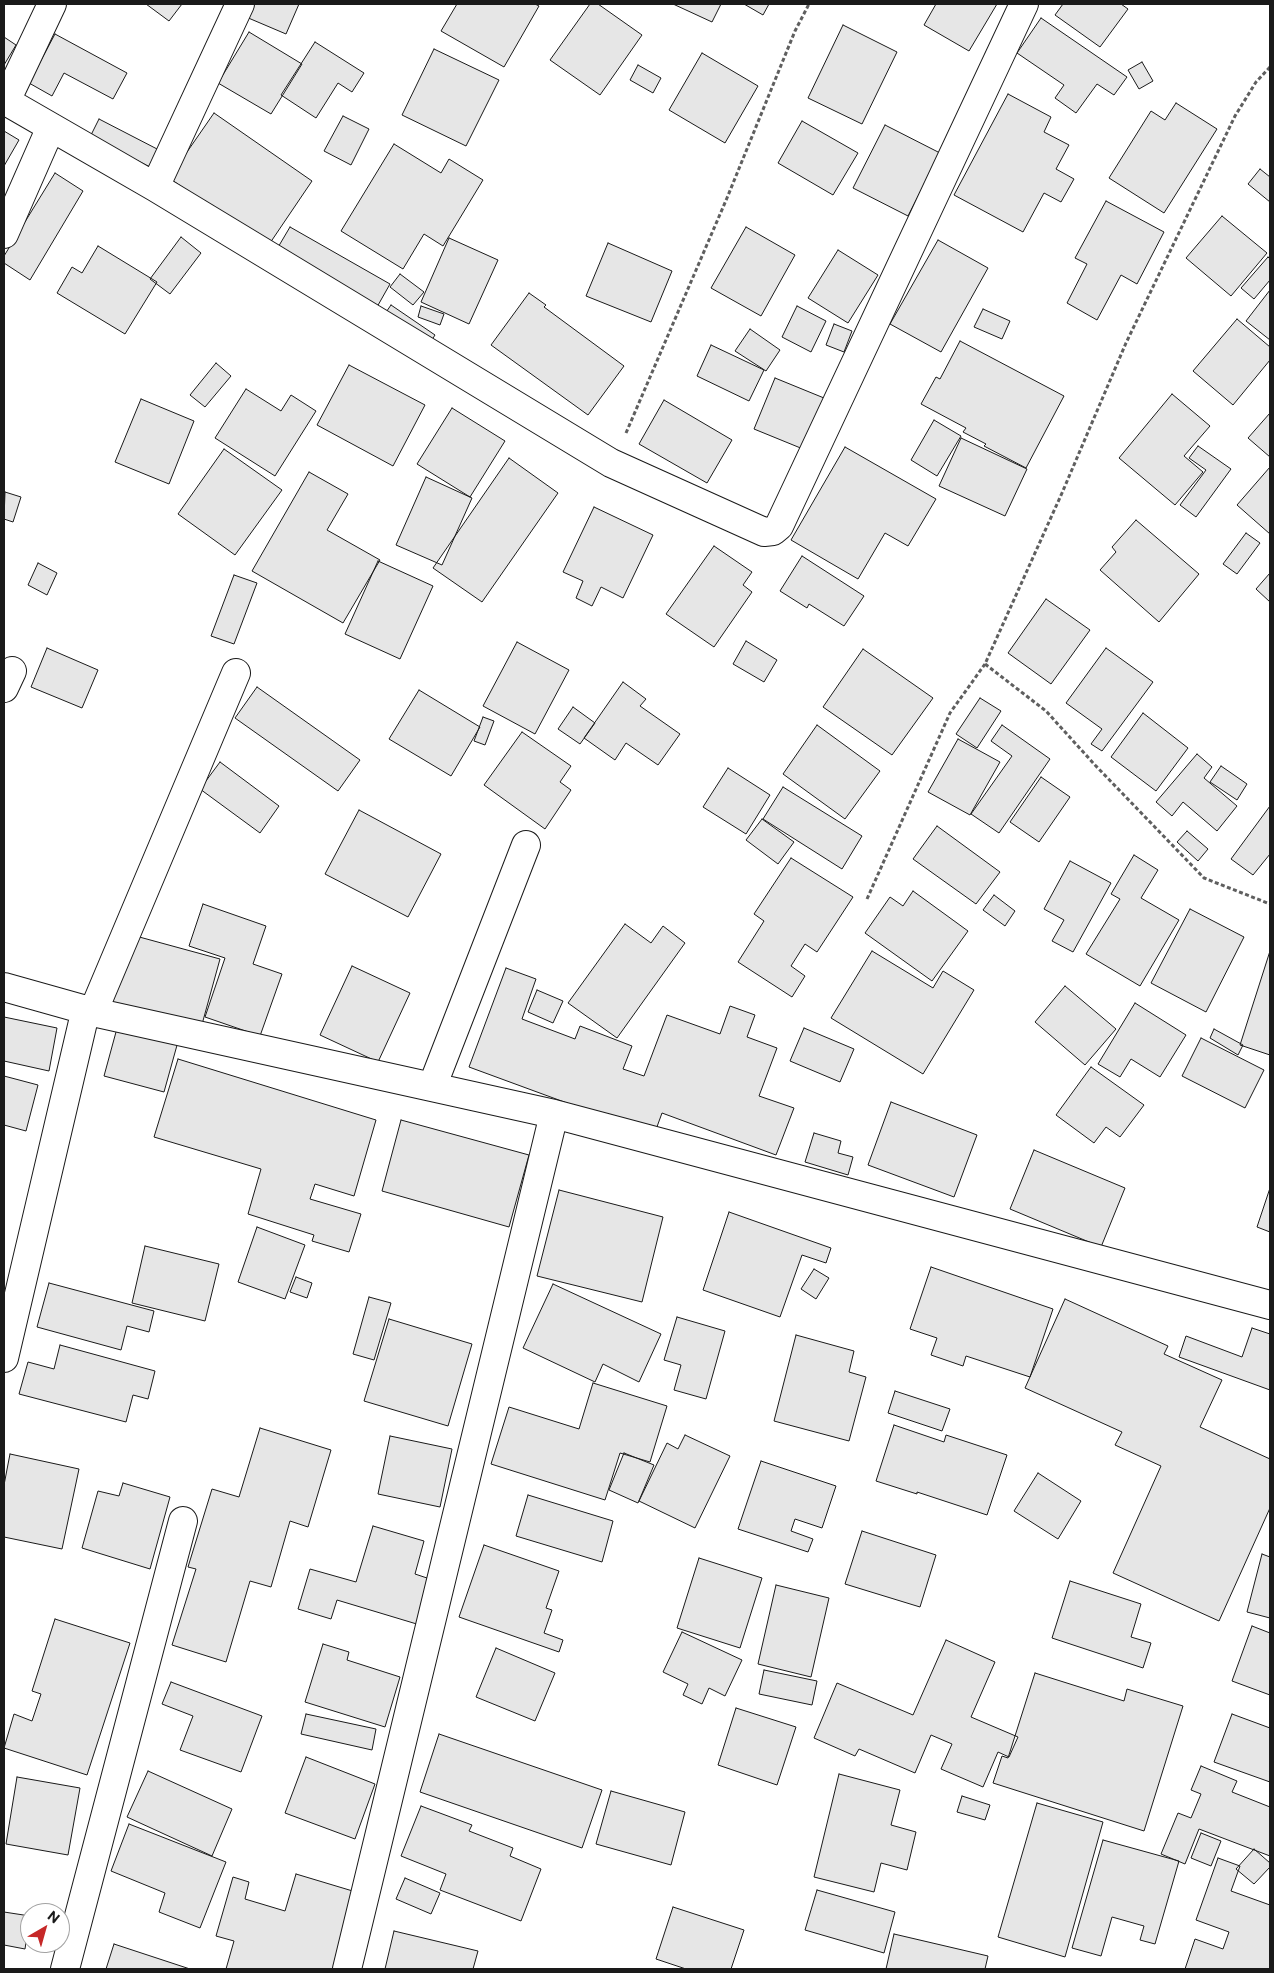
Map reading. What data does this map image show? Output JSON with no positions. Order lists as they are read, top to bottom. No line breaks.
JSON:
{"north":"top right"}
